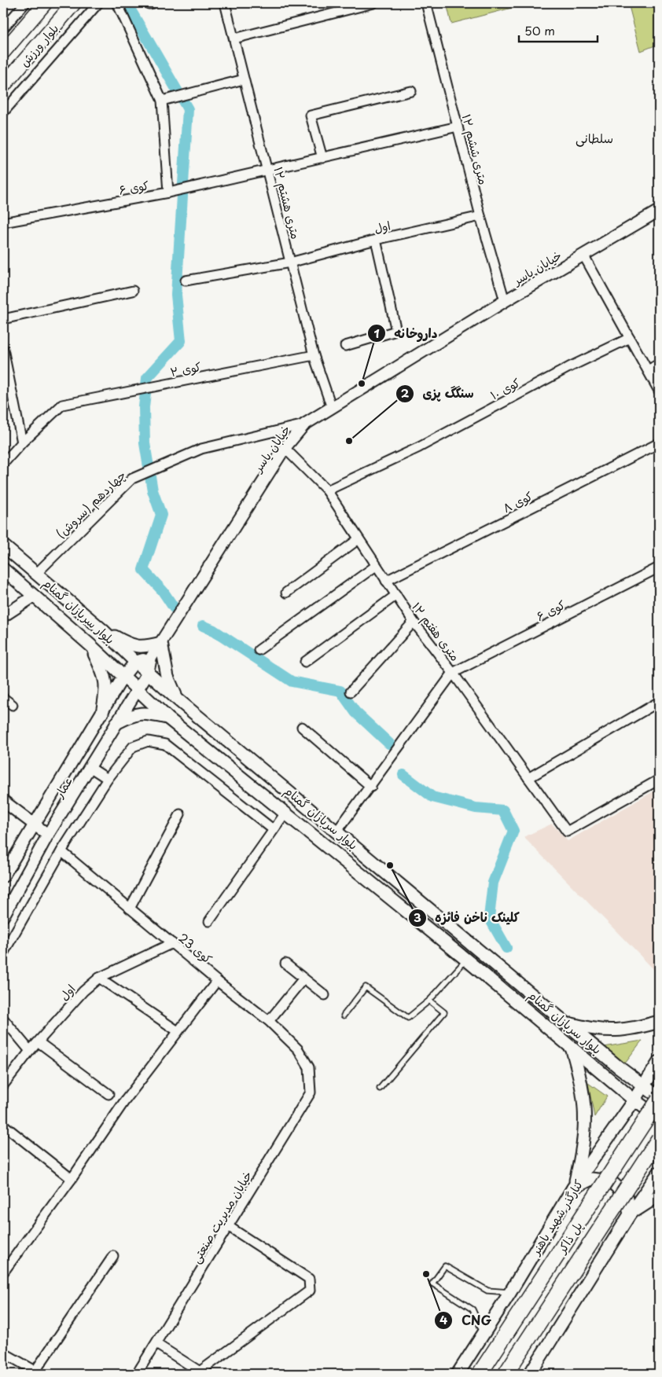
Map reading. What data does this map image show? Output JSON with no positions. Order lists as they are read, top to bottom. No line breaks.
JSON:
{"streets":{"highway":["پل ذاکر"],"main road":["بلوار ورزش","بلوار سربازان گمنام","کنارگذر شهید باهنر"],"street":["۱۲ متری ششم","کوی ۶","۱۲ متری هشتم","اول","خیابان یاسر","کوی ۲","کوی ۱۰","کوی ۸","چهاردهم (سروش)","۱۲ متری هفتم","عمار","کوی 23","خیابان مدیریت صنعتی"]},"crossings":[["۱۲ متری ششم","کوی ۶"],["۱۲ متری ششم","اول"],["۱۲ متری ششم","خیابان یاسر"],["کوی ۶","۱۲ متری هشتم"],["کوی ۶","۱۲ متری هفتم"],["۱۲ متری هشتم","اول"],["۱۲ متری هشتم","خیابان یاسر"],["۱۲ متری هشتم","کوی ۲"],["اول","کوی 23"],["خیابان یاسر","چهاردهم (سروش)"],["خیابان یاسر","بلوار سربازان گمنام"],["خیابان یاسر","۱۲ متری هفتم"],["خیابان یاسر","عمار"],["کوی ۱۰","۱۲ متری هفتم"],["کوی ۸","۱۲ متری هفتم"],["چهاردهم (سروش)","بلوار سربازان گمنام"],["بلوار سربازان گمنام","عمار"],["بلوار سربازان گمنام","کنارگذر شهید باهنر"],["بلوار سربازان گمنام","پل ذاکر"],["کوی 23","خیابان مدیریت صنعتی"]],"districts":["سلطانی"],"places":["داروخانه","سنگگ پزی","کلینک ناخن فائزه","CNG"],"scale_bar":"50 m"}
